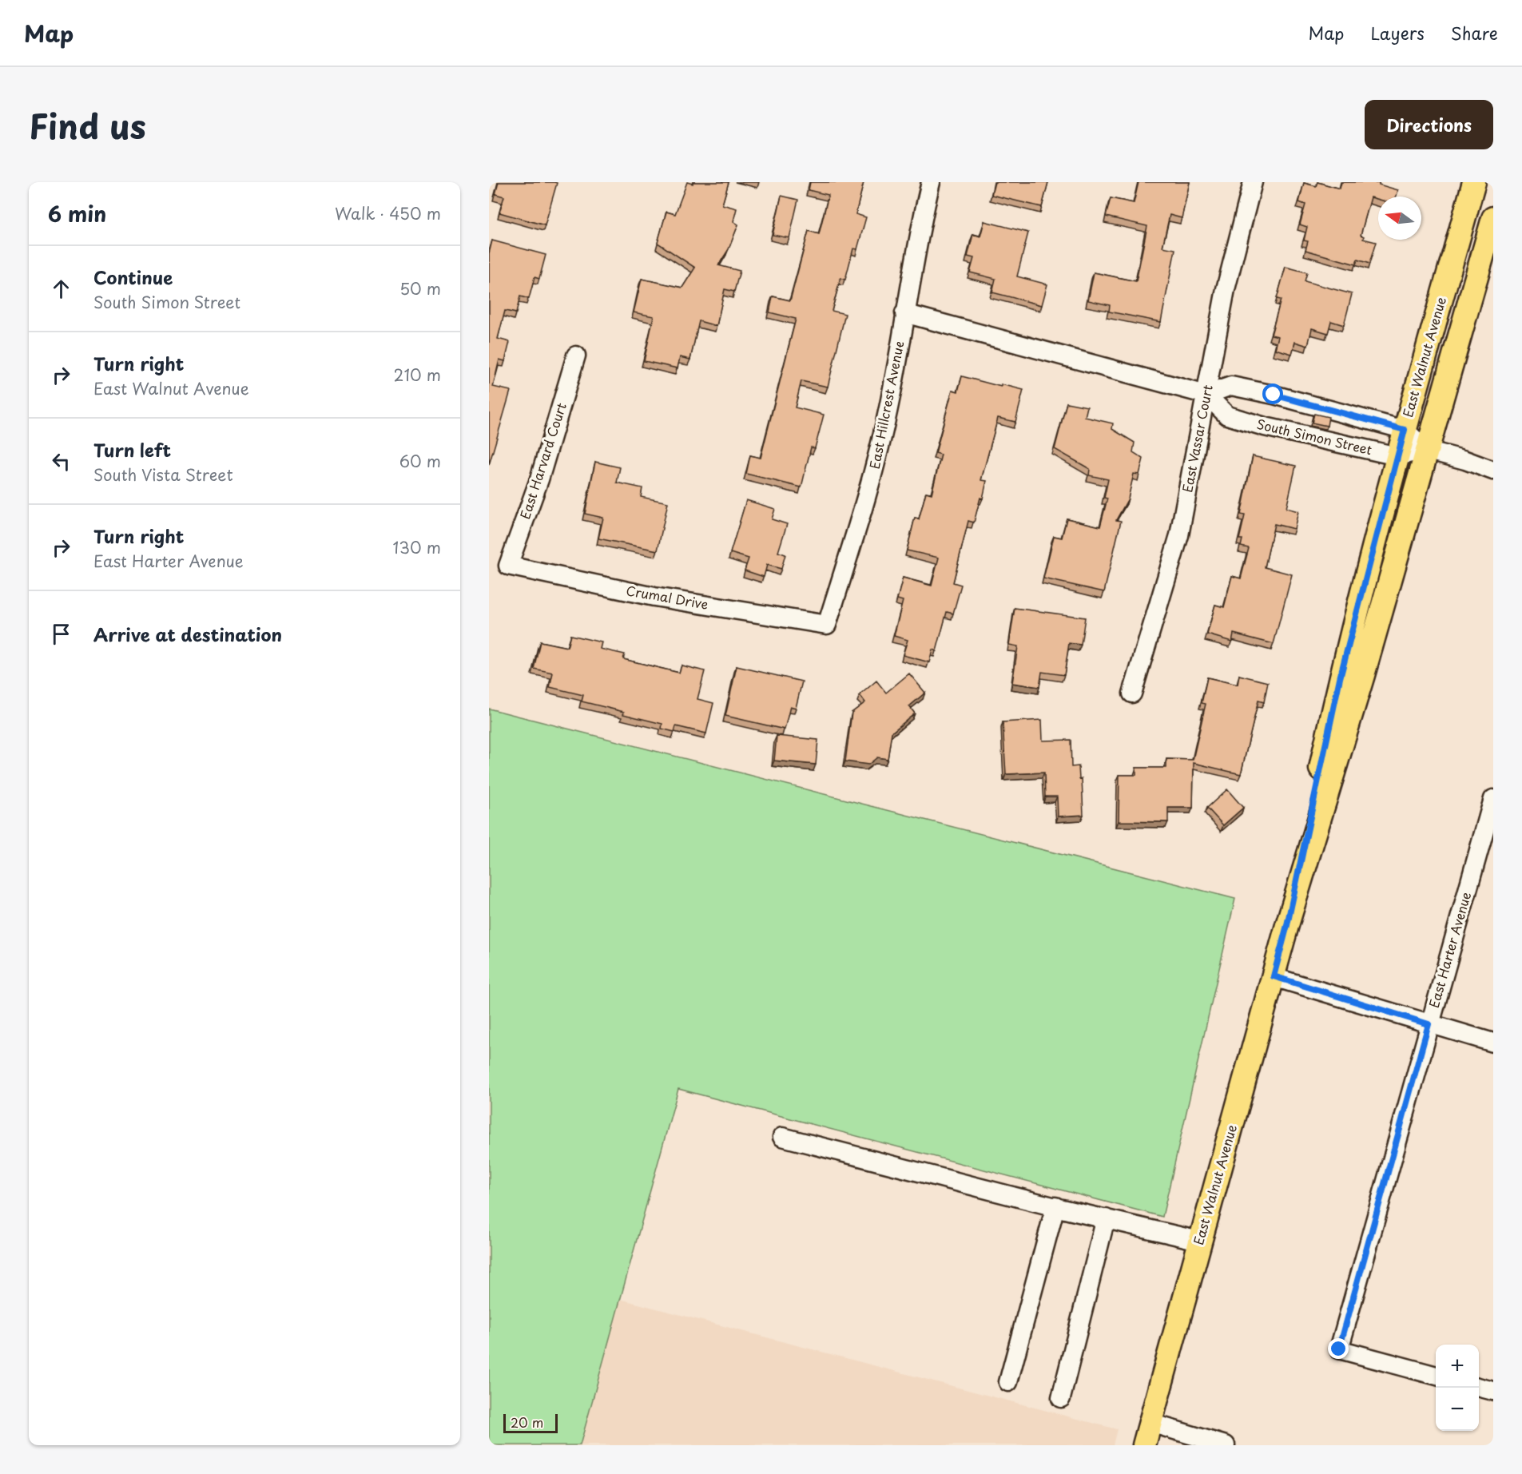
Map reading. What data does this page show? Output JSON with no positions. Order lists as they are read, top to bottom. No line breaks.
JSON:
{"streets":{"main road":["East Walnut Avenue"],"street":["East Hillcrest Avenue","South Simon Street","East Vassar Court","East Harvard Court","Crumal Drive","East Harter Avenue"]},"crossings":[["East Walnut Avenue","South Simon Street"],["East Hillcrest Avenue","South Simon Street"],["East Hillcrest Avenue","Crumal Drive"],["South Simon Street","East Vassar Court"],["East Harvard Court","Crumal Drive"]],"scale_bar":"20 m","north":"left","page":{"header":"Map","nav":["Map","Layers","Share"],"title":"Find us","buttons":"Directions","heading":["6 min","Walk · 450 m"],"list":[["Continue","South Simon Street","50 m"],["Turn right","East Walnut Avenue","210 m"],["Turn left","South Vista Street","60 m"],["Turn right","East Harter Avenue","130 m"],"Arrive at destination"],"map_buttons":["+","−"],"scale":"20 m"}}
